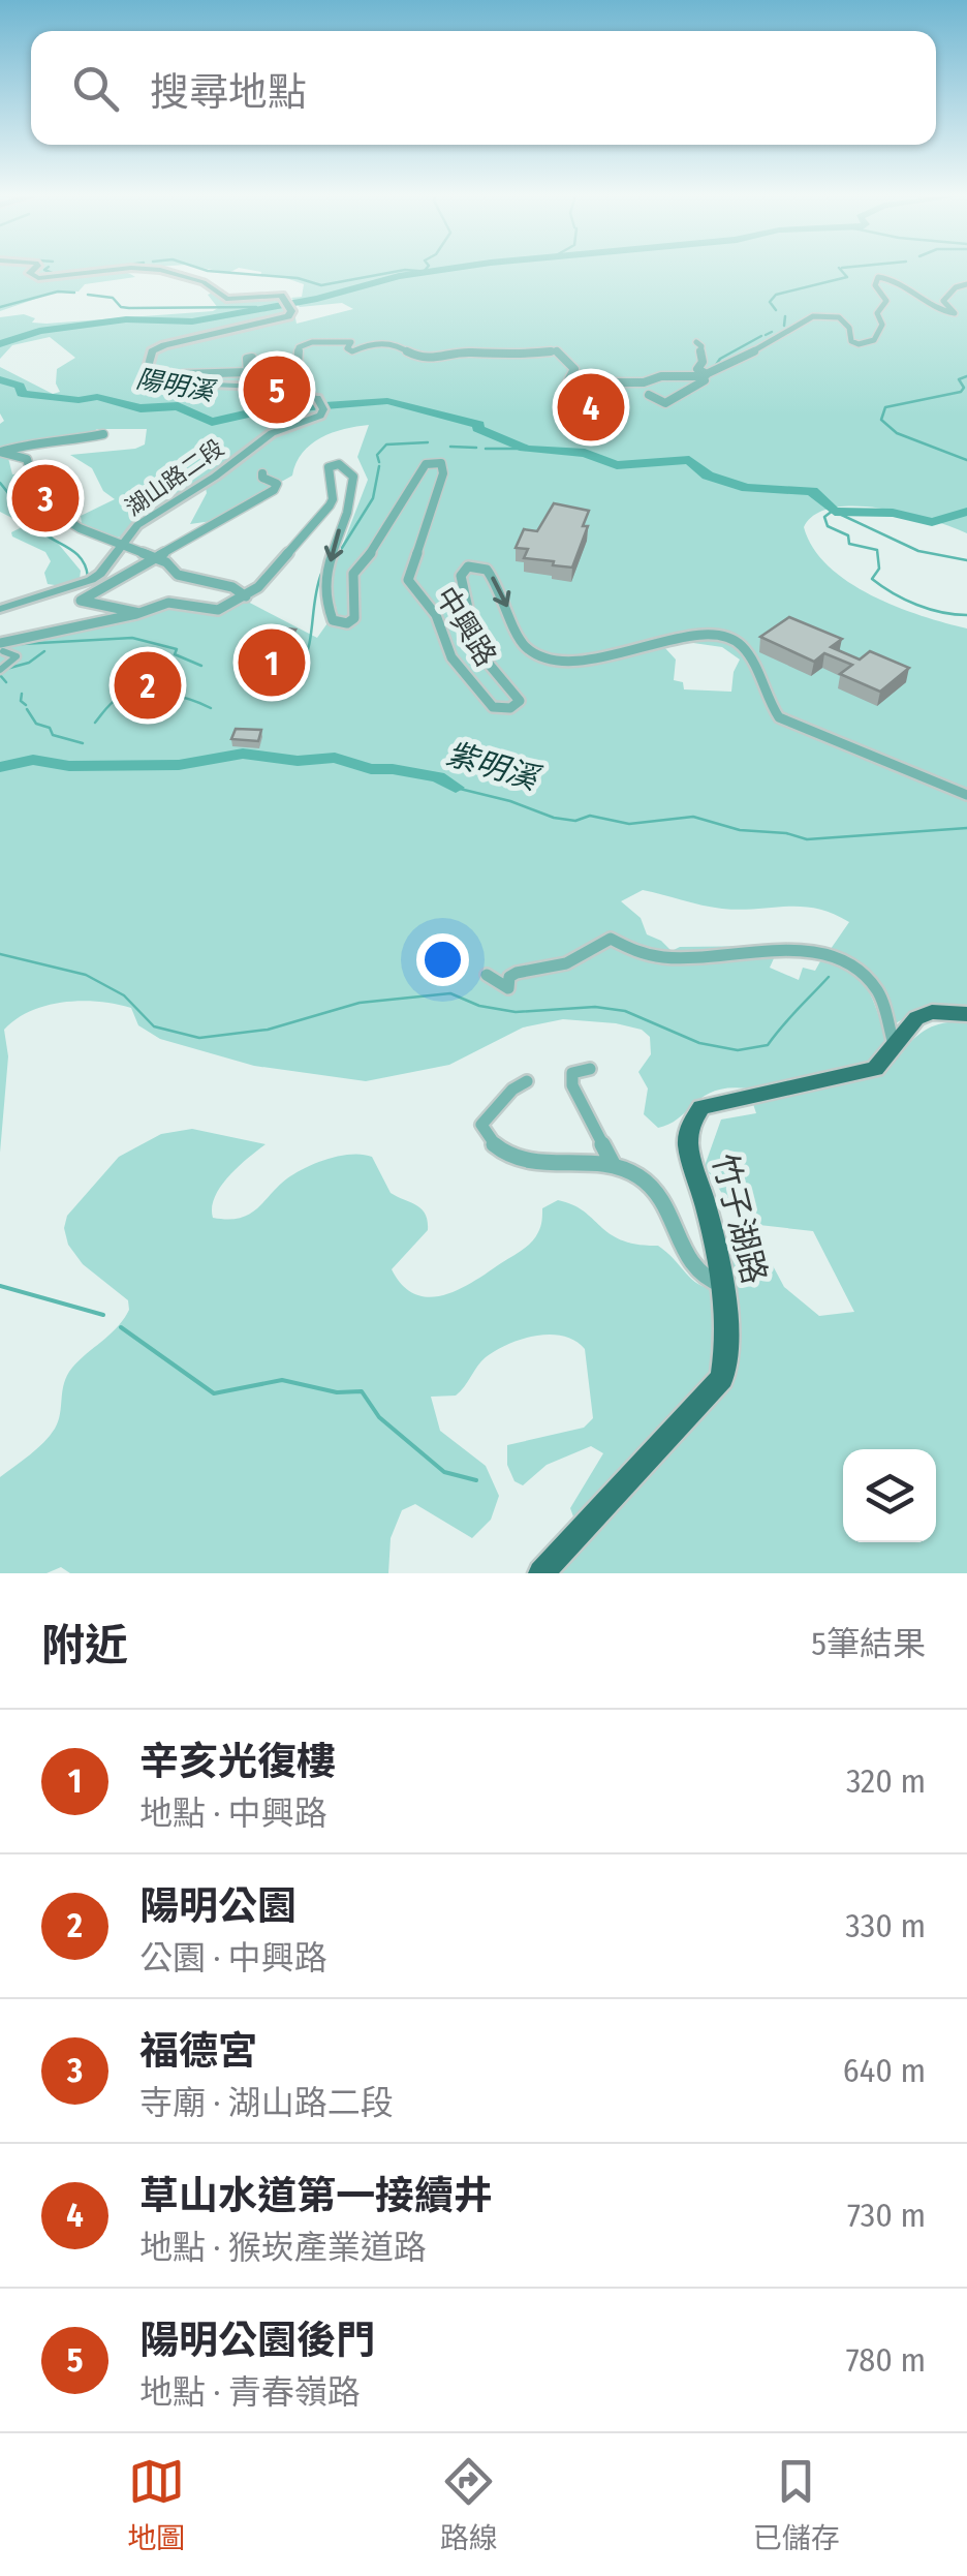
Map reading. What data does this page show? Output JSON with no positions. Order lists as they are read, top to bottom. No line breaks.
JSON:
{"streets":{"main road":["竹子湖路"],"street":["湖山路二段","中興路"]},"water":["陽明溪","紫明溪"],"page":{"search":"搜尋地點","pins":["5","4","3","1","2"],"heading":["附近","5筆結果"],"list":[{"mark":"1","name":"辛亥光復樓","note":"地點 · 中興路","value":"320 m"},{"mark":"2","name":"陽明公園","note":"公園 · 中興路","value":"330 m"},{"mark":"3","name":"福德宮","note":"寺廟 · 湖山路二段","value":"640 m"},{"mark":"4","name":"草山水道第一接續井","note":"地點 · 猴崁產業道路","value":"730 m"},{"mark":"5","name":"陽明公園後門","note":"地點 · 青春嶺路","value":"780 m"}],"nav":["地圖","路線","已儲存"]}}
